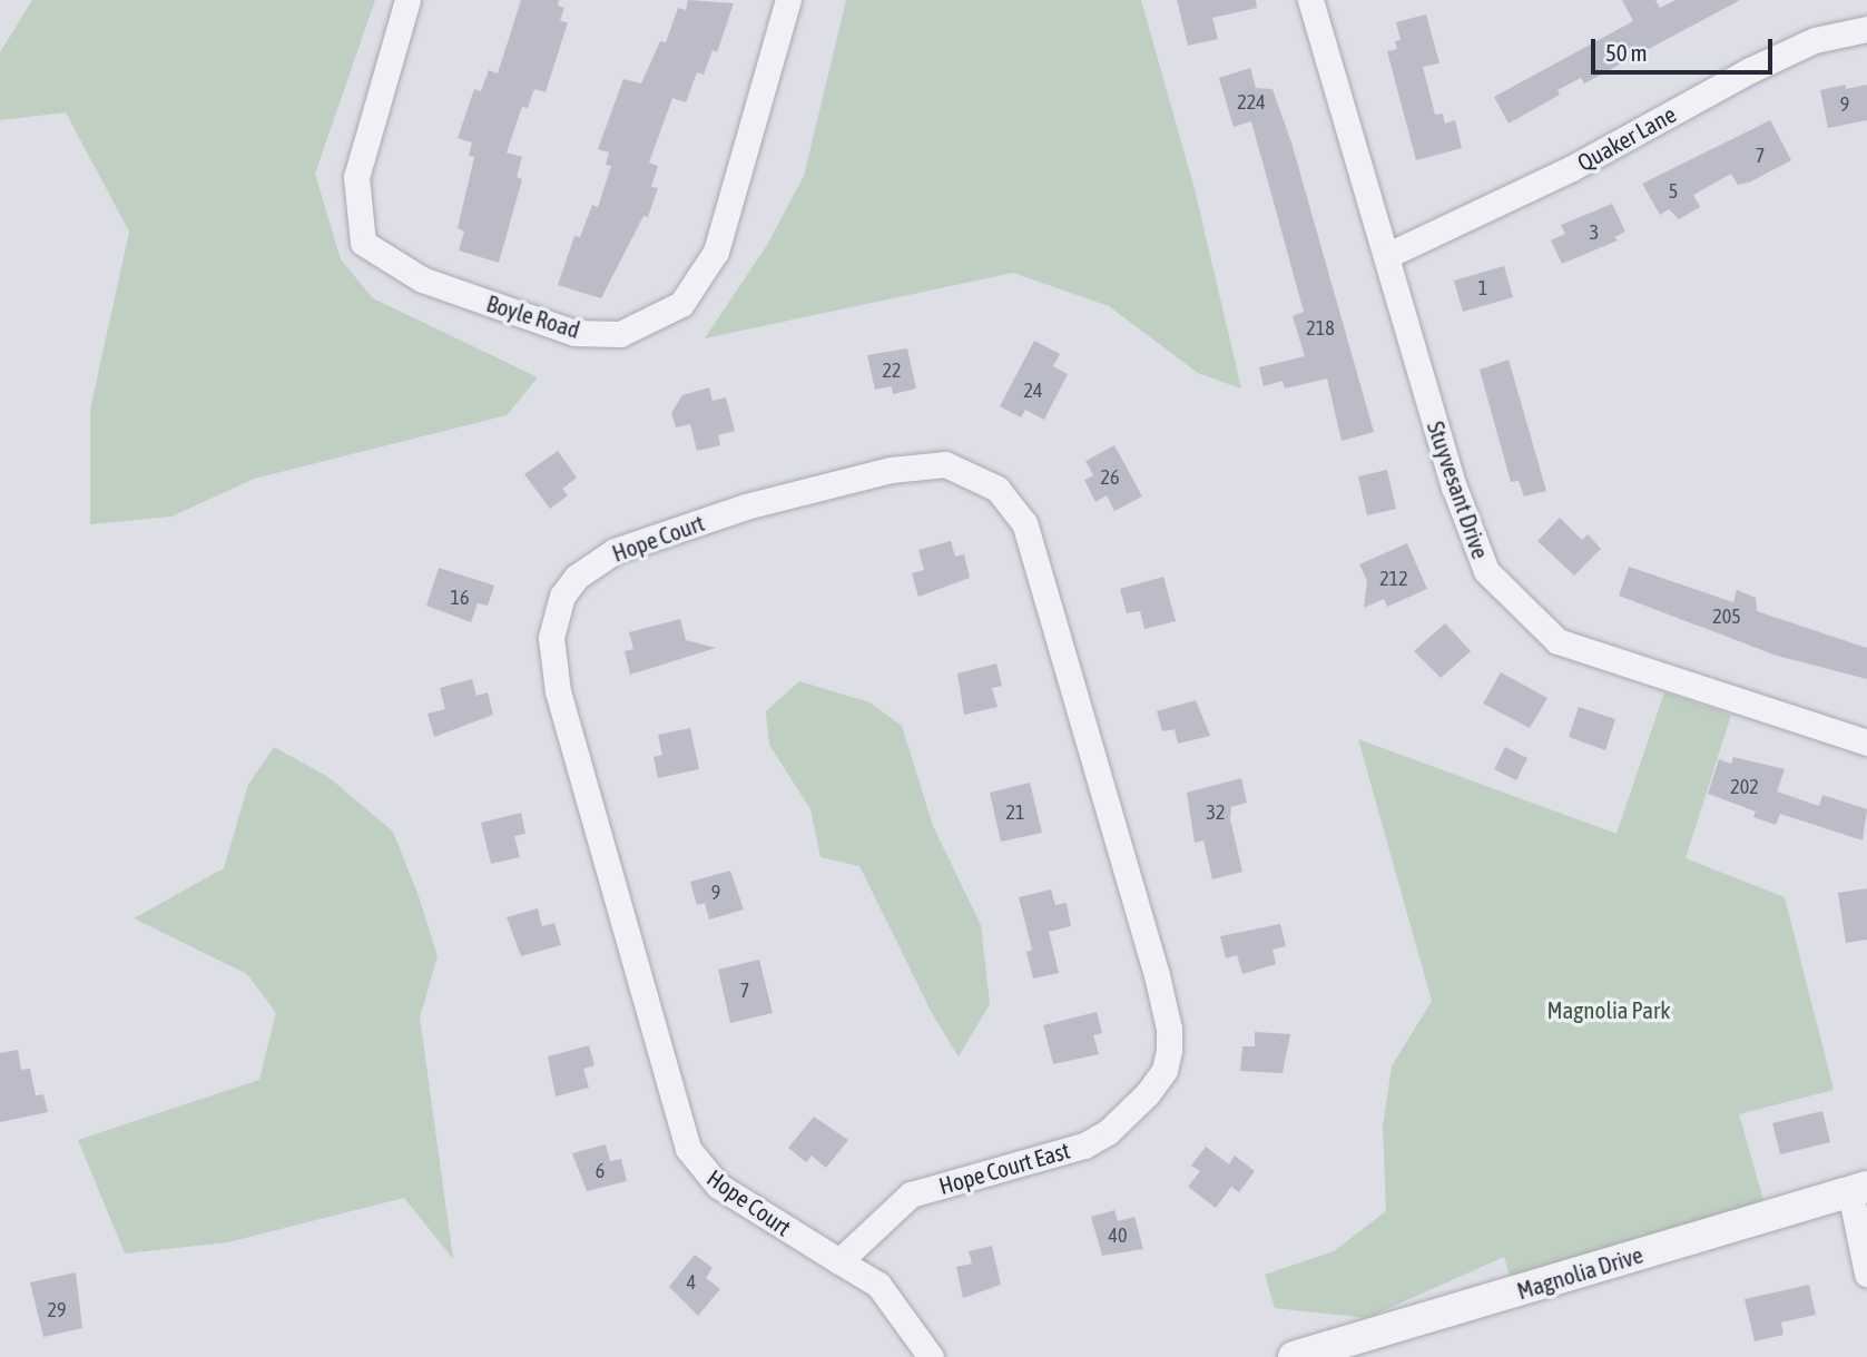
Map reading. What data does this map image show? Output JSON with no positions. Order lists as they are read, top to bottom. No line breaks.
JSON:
{"streets":{"street":["Quaker Lane","Boyle Road","Stuyvesant Drive","Hope Court","Hope Court East","Magnolia Drive"]},"crossings":[["Quaker Lane","Stuyvesant Drive"],["Hope Court","Hope Court East"]],"parks":["Magnolia Park"],"house_numbers":["224","9","7","5","3","1","218","22","24","26","212","16","205","202","21","32","9","7","6","40","4","29"],"scale_bar":"50 m"}
